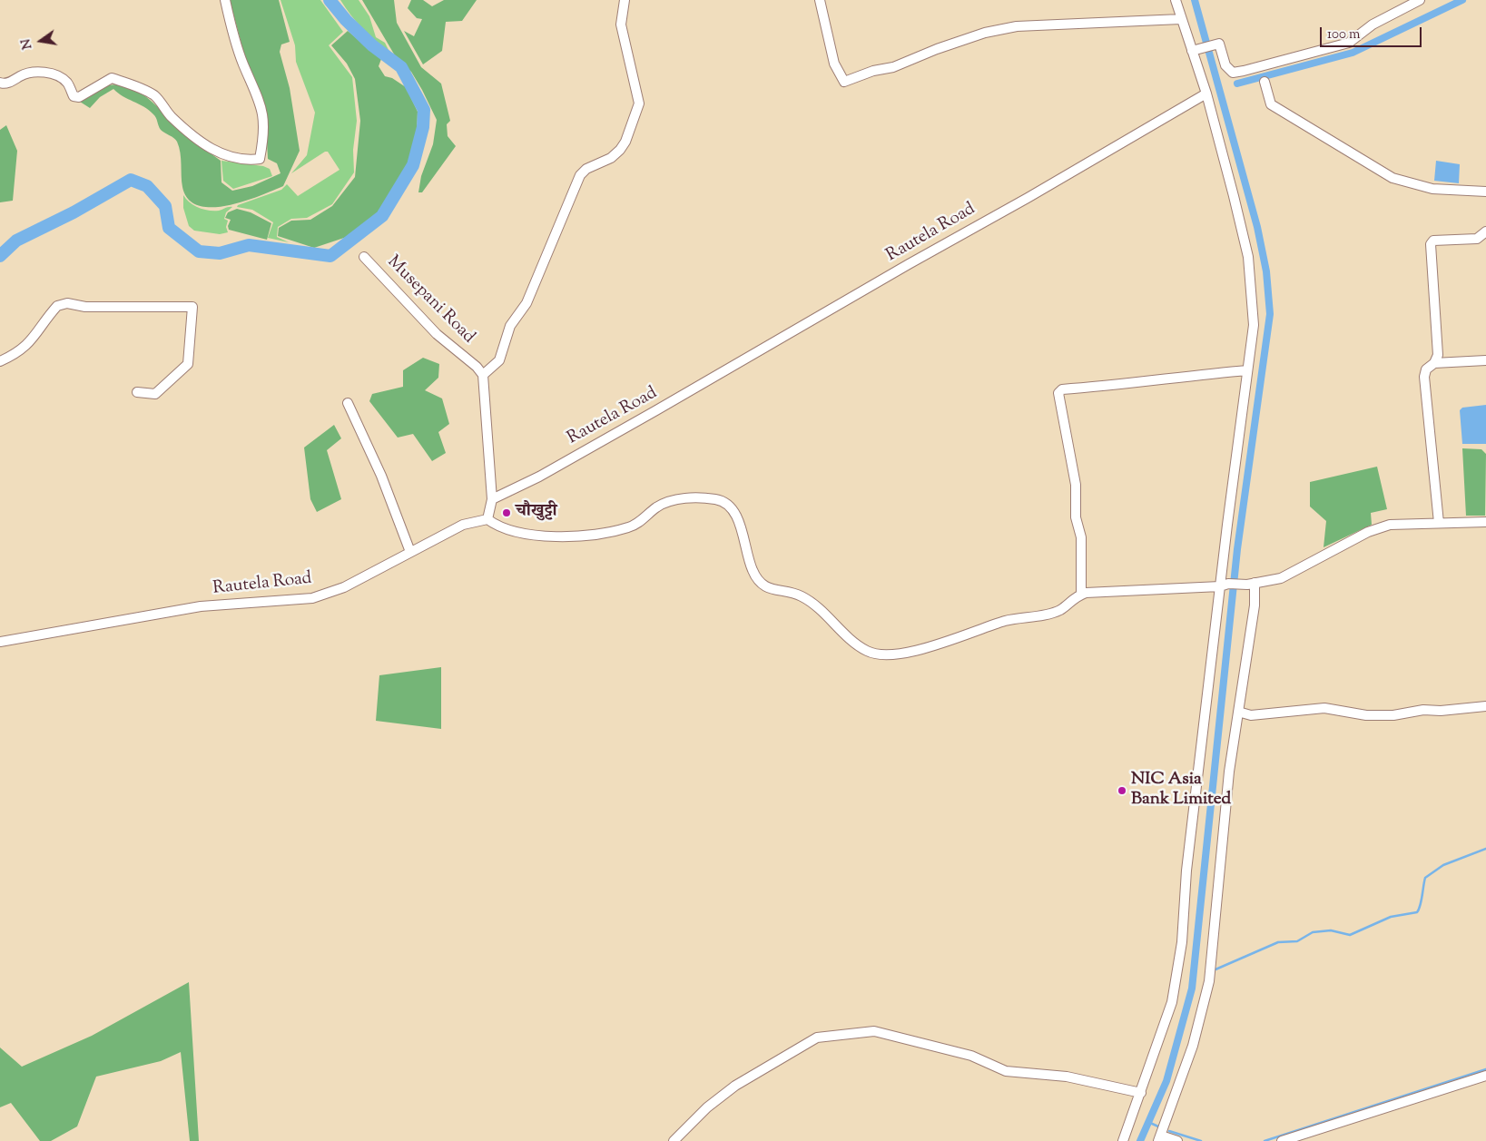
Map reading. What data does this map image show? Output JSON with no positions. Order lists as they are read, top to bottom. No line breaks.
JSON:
{"streets":{"street":["Rautela Road","Musepani Road"]},"places":["चौखुट्टी","NIC Asia Bank Limited"],"scale_bar":"100 m","north":"left"}
